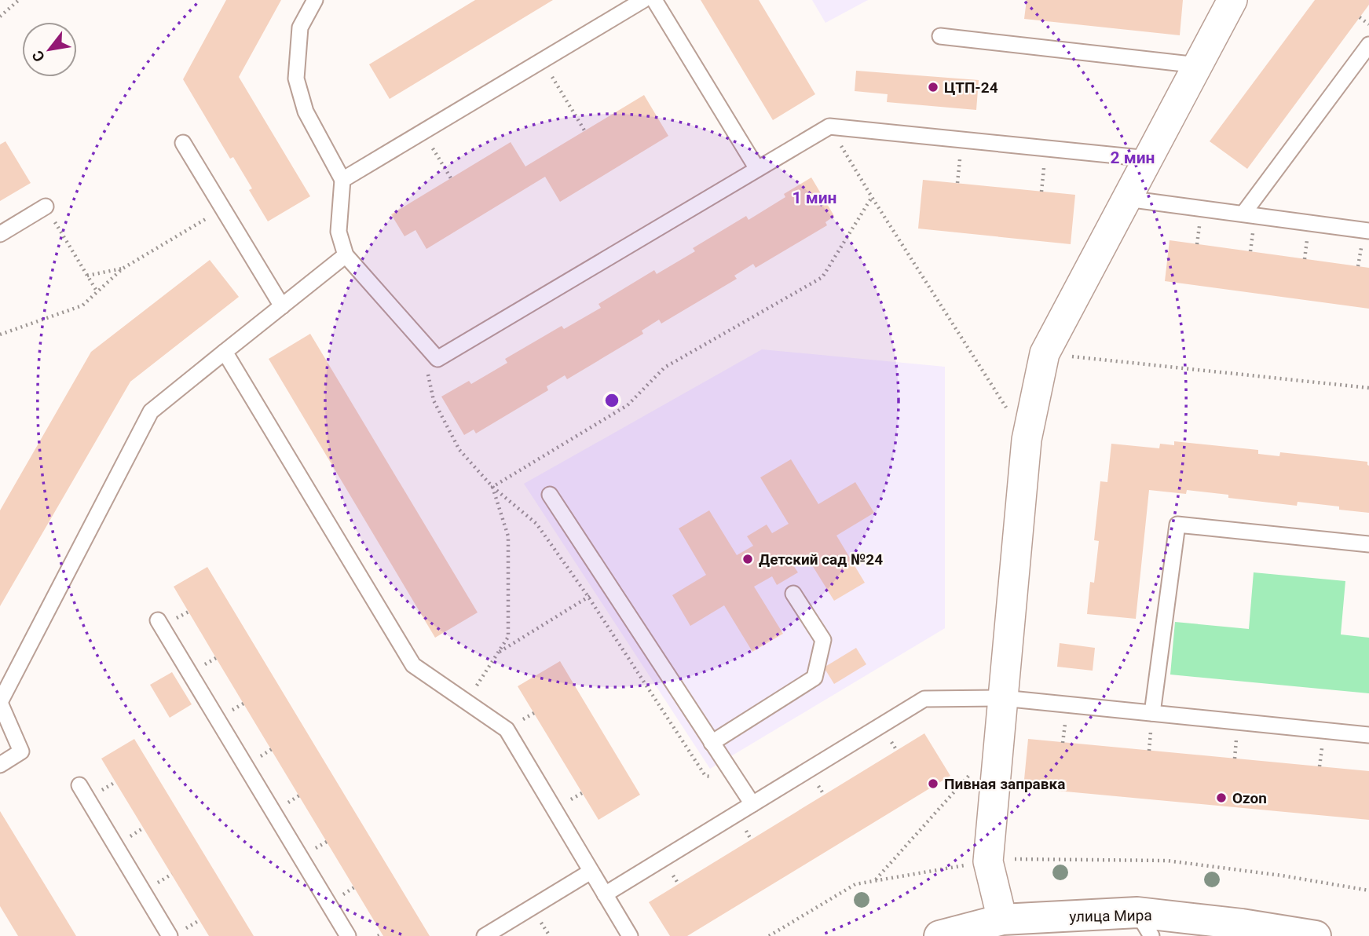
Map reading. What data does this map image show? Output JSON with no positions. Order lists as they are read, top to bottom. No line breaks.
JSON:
{"streets":{"street":["улица Мира"]},"places":["ЦТП-24","Детский сад №24","Пивная заправка","Ozon"],"north":"bottom left","rings":["2 мин","1 мин"]}
